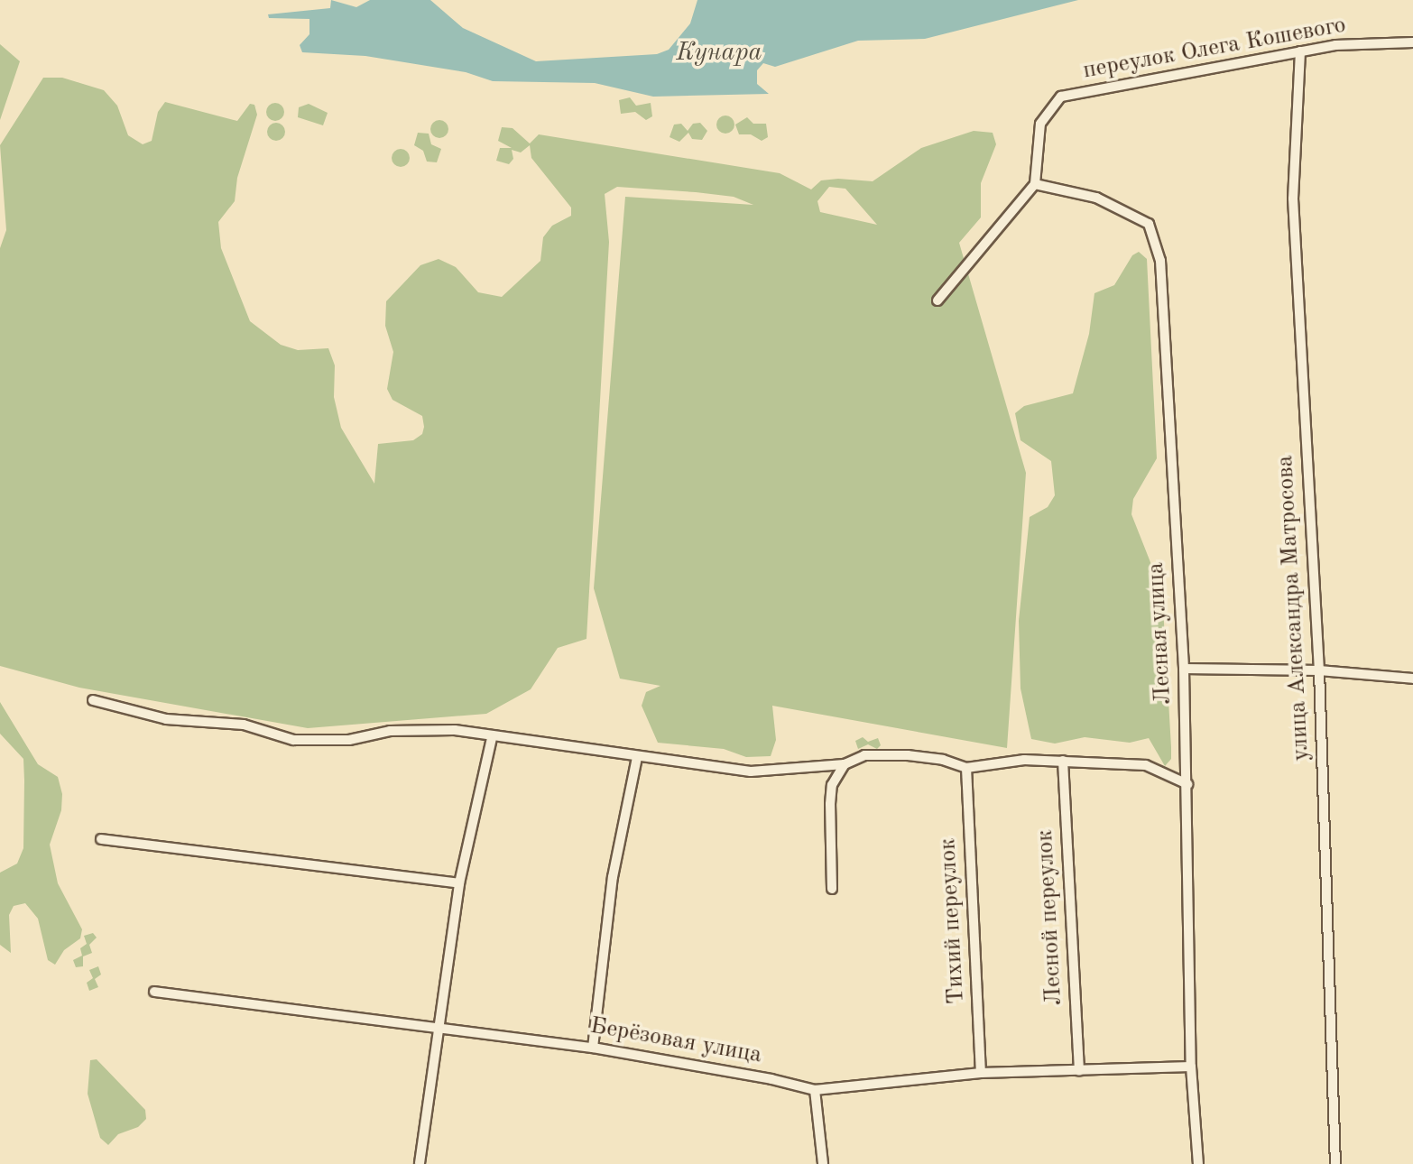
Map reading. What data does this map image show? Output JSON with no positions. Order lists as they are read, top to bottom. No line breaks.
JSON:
{"streets":{"street":["переулок Олега Кошевого","улица Александра Матросова","Лесная улица","Лесной переулок","Тихий переулок","Берёзовая улица"]},"crossings":[["переулок Олега Кошевого","улица Александра Матросова"],["переулок Олега Кошевого","Лесная улица"],["Лесная улица","Берёзовая улица"],["Лесной переулок","Берёзовая улица"],["Тихий переулок","Берёзовая улица"]],"water":["Кунара"]}
